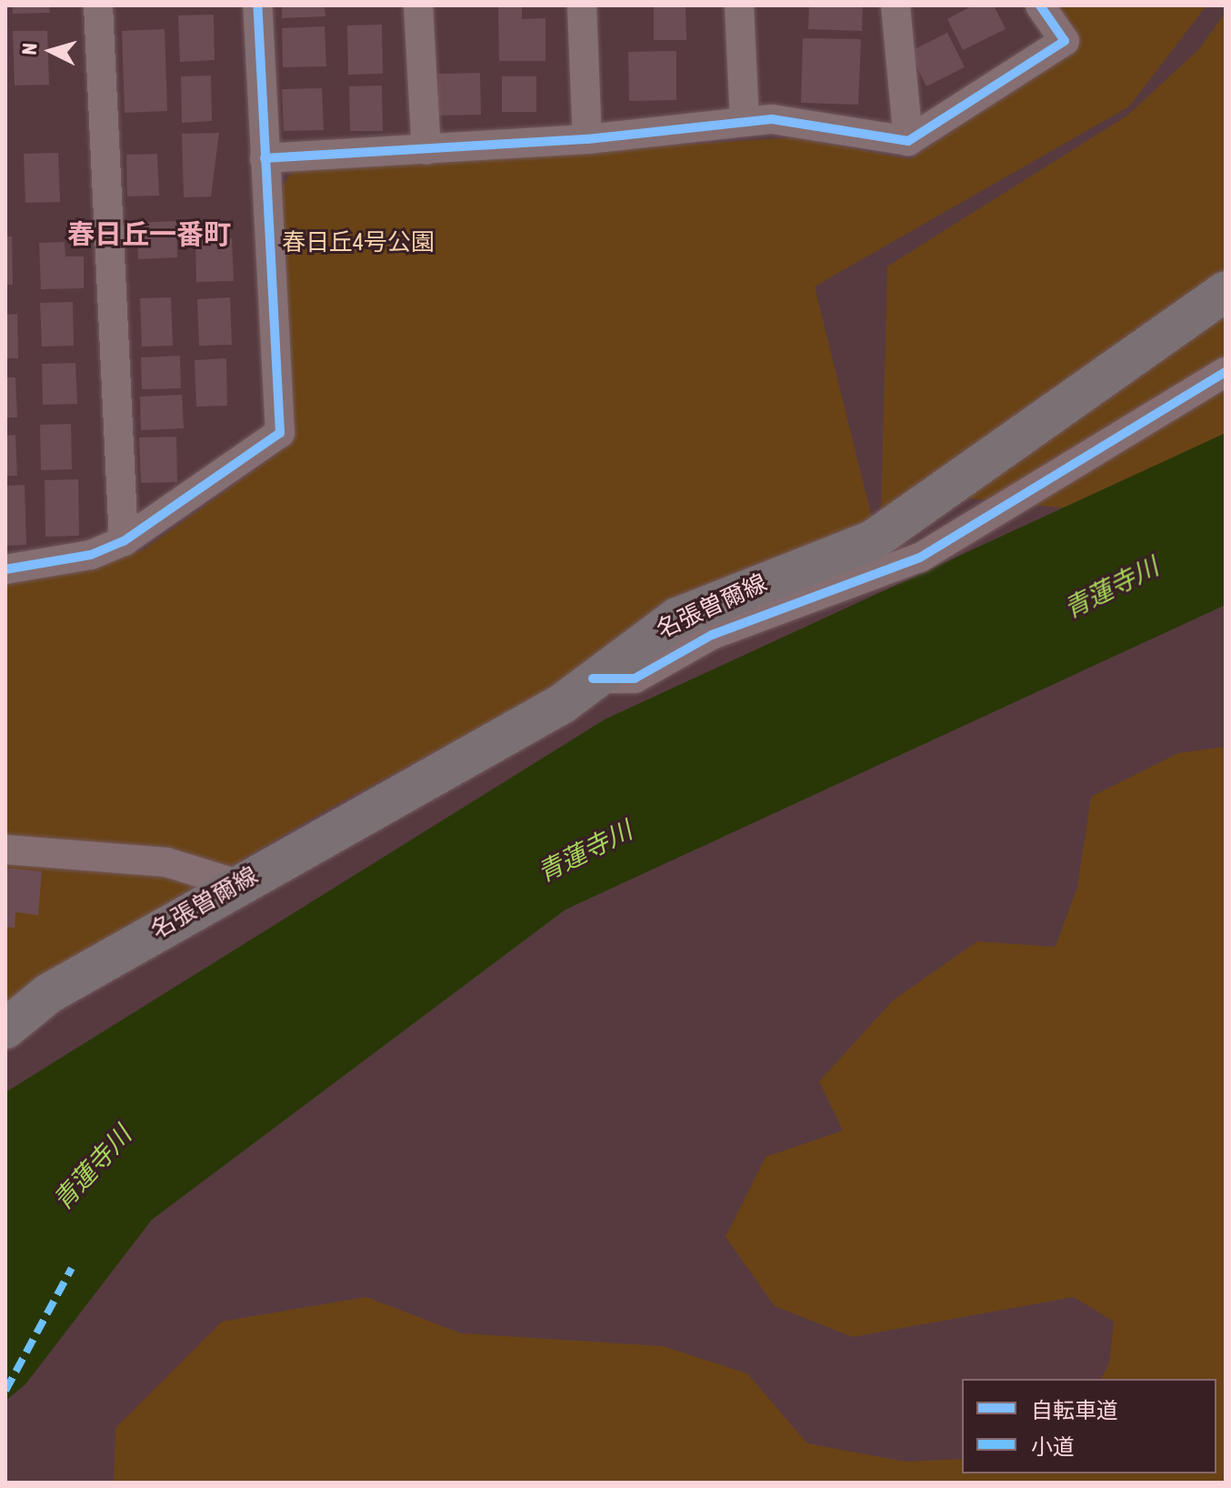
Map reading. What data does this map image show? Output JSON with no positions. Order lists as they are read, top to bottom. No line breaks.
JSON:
{"streets":{"main road":["名張曽爾線"]},"districts":["春日丘一番町"],"water":["青蓮寺川"],"parks":["春日丘4号公園"],"legend":["自転車道","小道"],"north":"left"}
